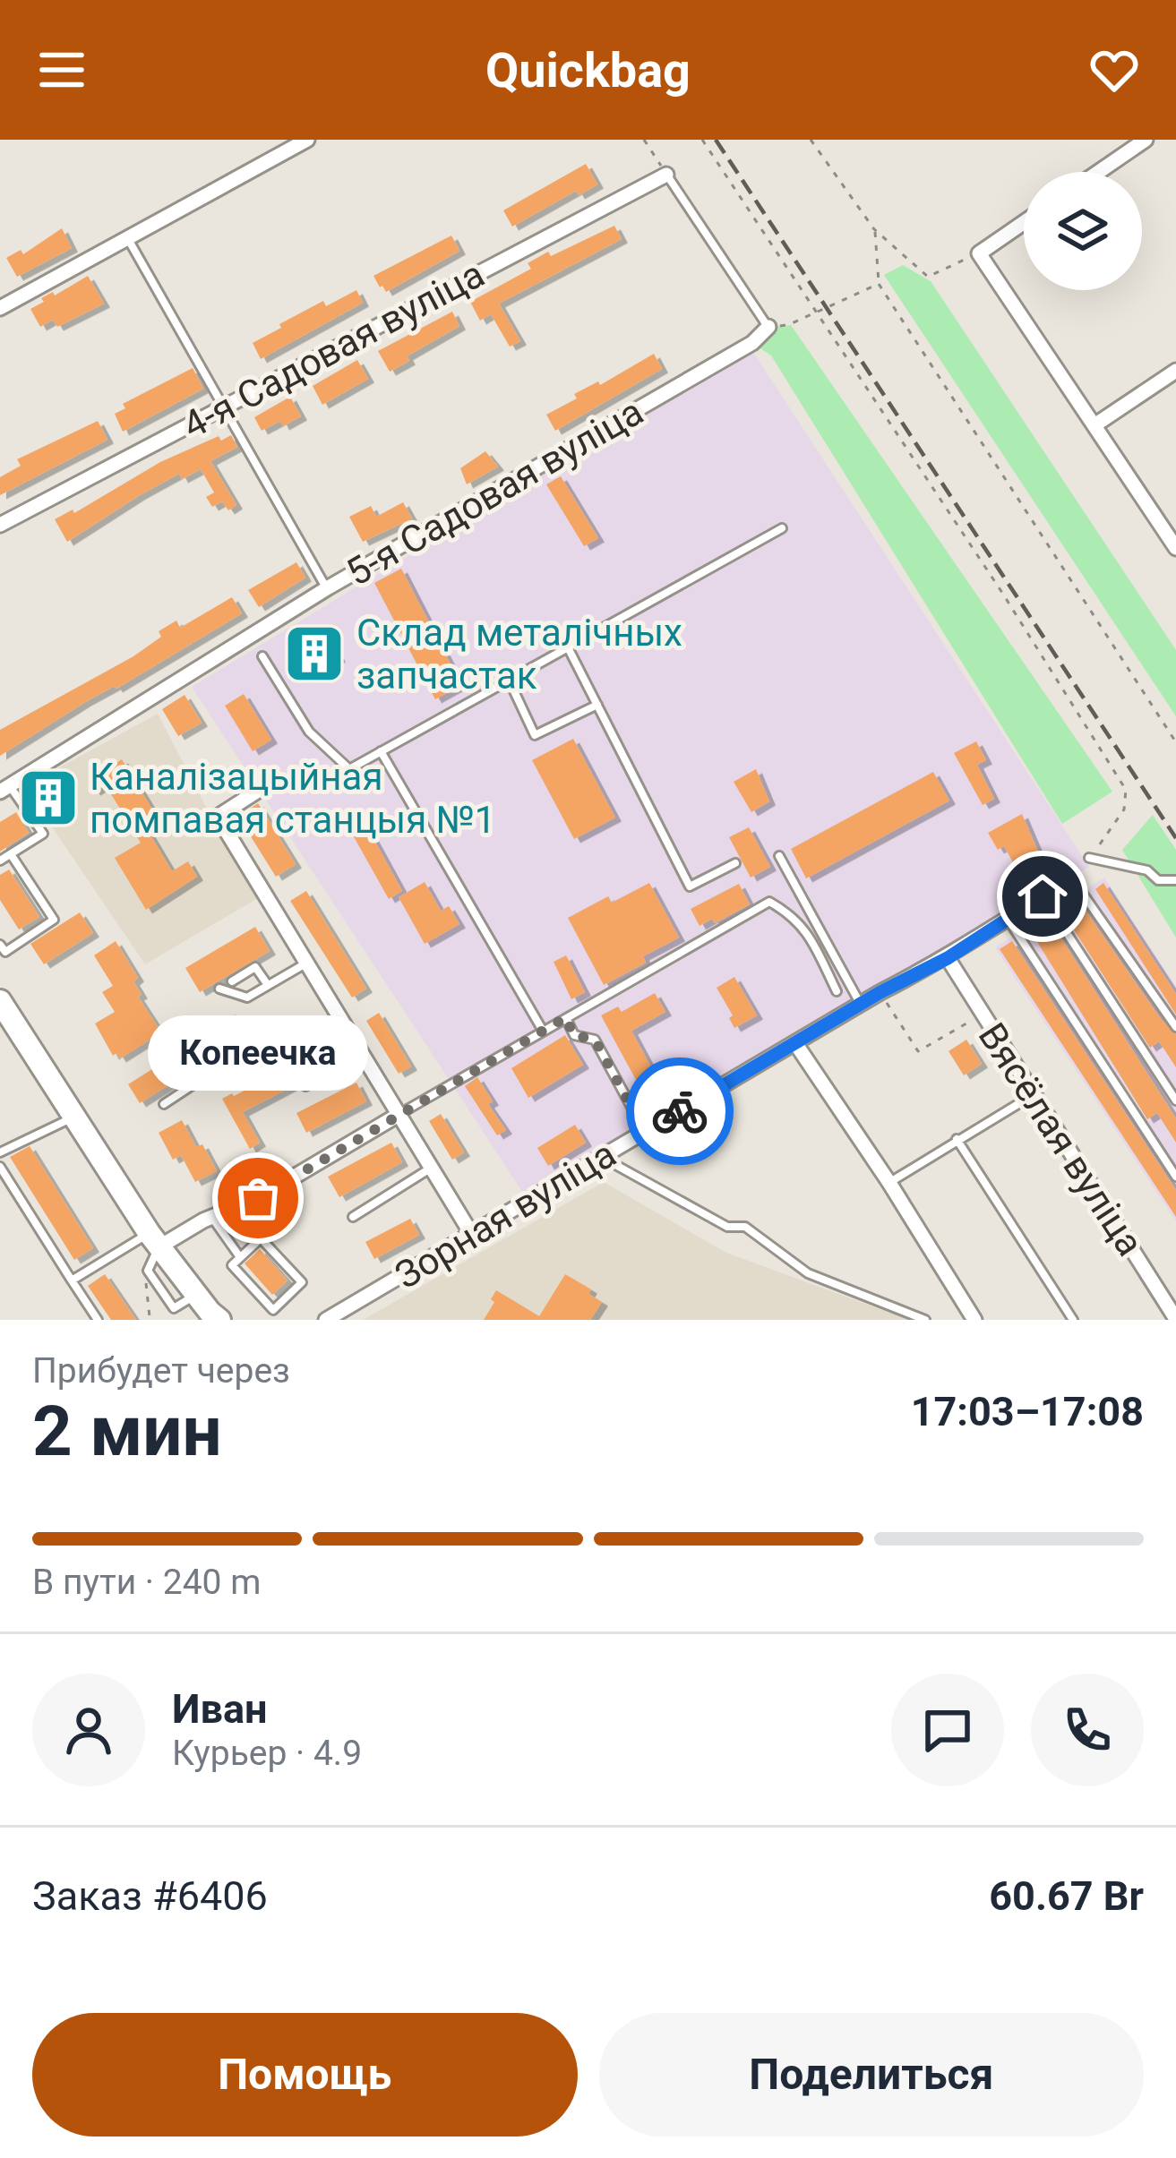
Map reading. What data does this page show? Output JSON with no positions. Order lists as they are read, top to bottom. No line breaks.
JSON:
{"streets":{"street":["4-я Садовая вуліца","5-я Садовая вуліца","Вясёлая вуліца","Зорная вуліца"]},"crossings":[["Вясёлая вуліца","Зорная вуліца"]],"places":{"building":["Склад металічных запчастак","Каналізацыйная помпавая станцыя №1"],"other":["Копеечка"]},"page":{"header":"Quickbag","bubble":"Копеечка","heading":["2 мин","Прибудет через","17:03–17:08"],"panel":["Иван","Курьер · 4.9","Заказ #6406","60.67 Br"],"bar":"В пути · 240 m","buttons":["Помощь","Поделиться"]}}
